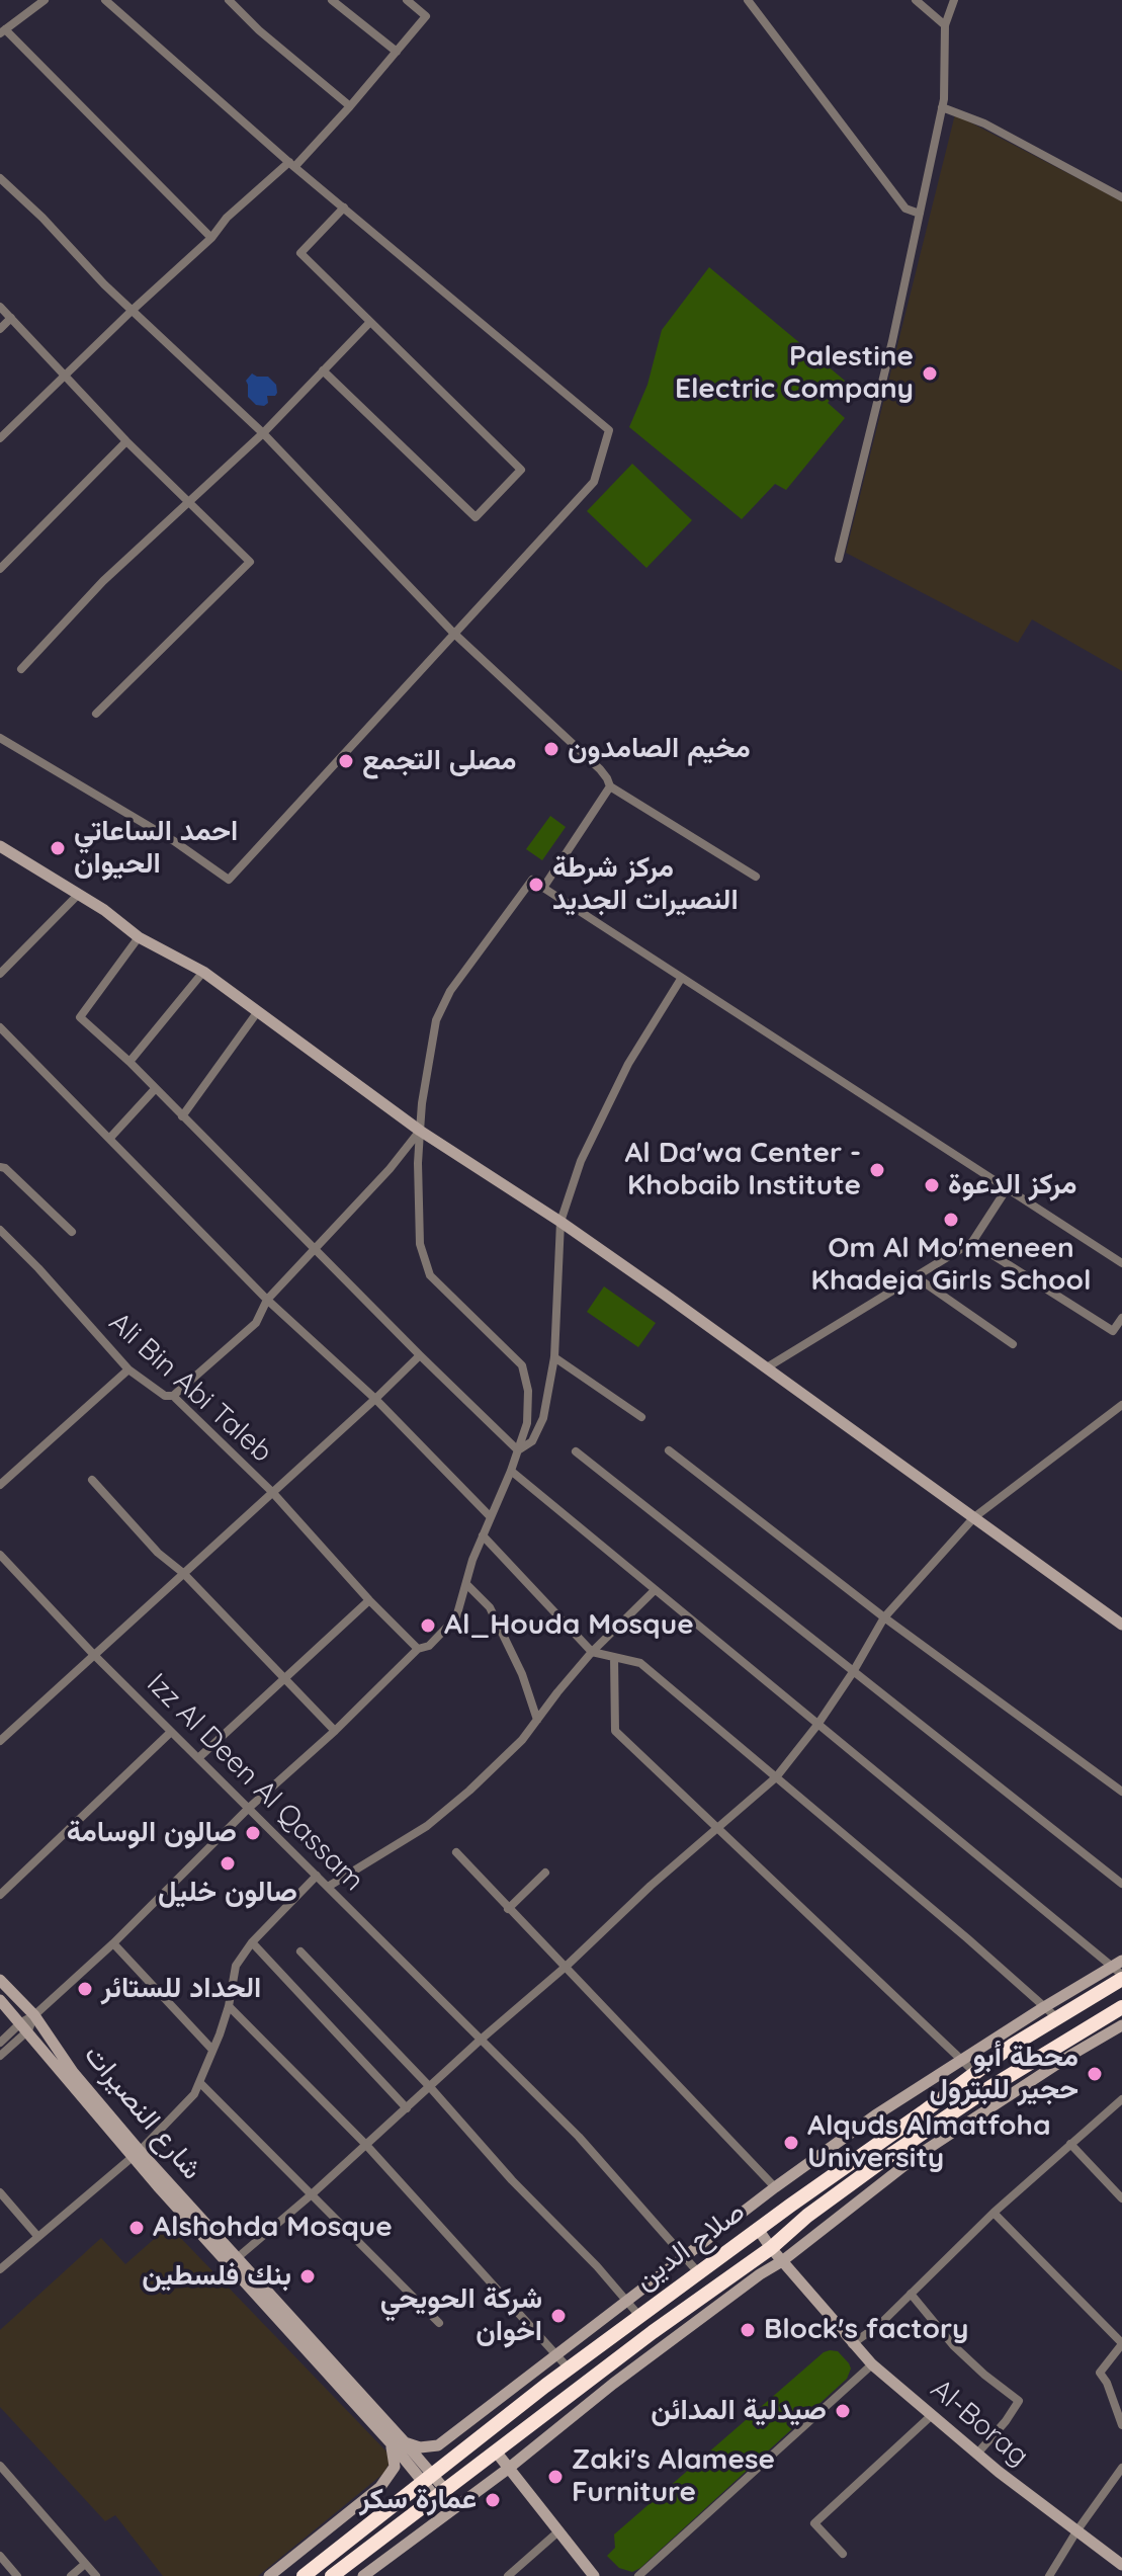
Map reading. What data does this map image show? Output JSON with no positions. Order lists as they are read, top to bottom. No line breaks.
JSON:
{"streets":{"highway":["صلاح الدين"],"main road":["شارع النصيرات","Al-Borag"],"street":["Ali Bin Abi Taleb","Izz Al Deen Al Qassam"]},"crossings":[["Izz Al Deen Al Qassam","صلاح الدين"],["شارع النصيرات","صلاح الدين"],["صلاح الدين","Al-Borag"]],"places":["Palestine Electric Company","مخيم الصامدون","مصلى التجمع","احمد الساعاتي الحيوان","مركز شرطة النصيرات الجديد","Al Da'wa Center - Khobaib Institute","مركز الدعوة","Om Al Mo'meneen Khadeja Girls School","Al_Houda Mosque","صالون الوسامة","صالون خليل","الحداد للستائر","محطة أبو حجير للبترول","Alquds Almatfoha University","Alshohda Mosque","بنك فلسطين","شركة الحويحي اخوان","Block's factory","صيدلية المدائن","Zaki's Alamese Furniture","عمارة سكر"]}
